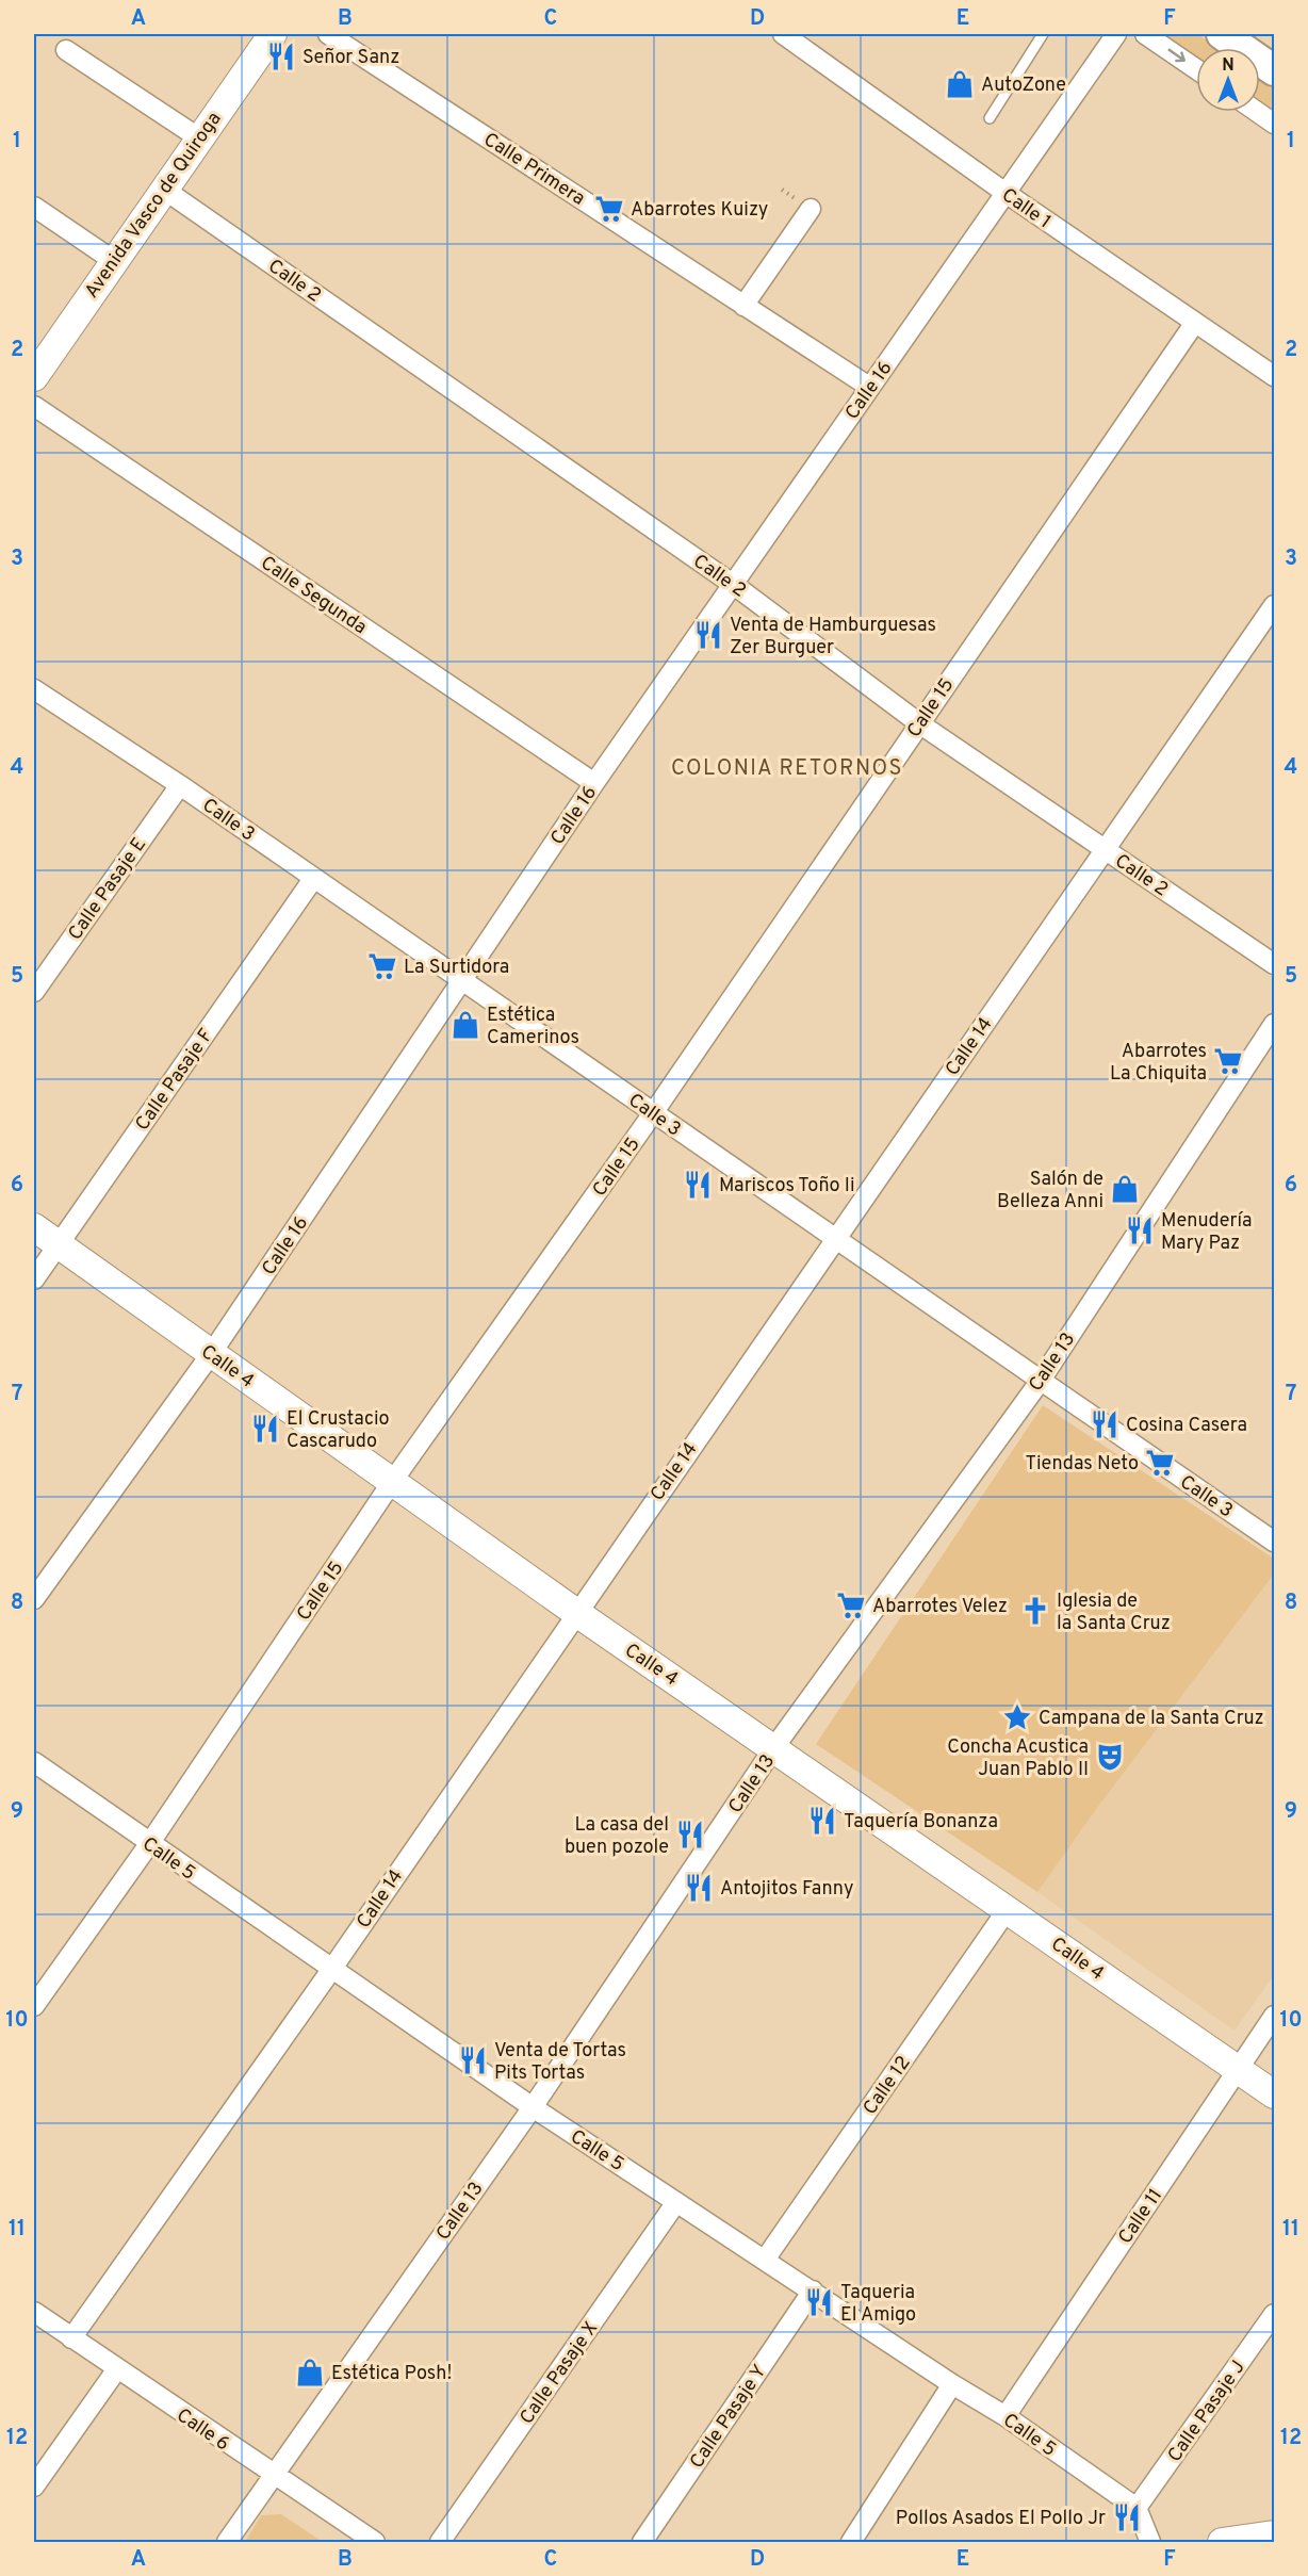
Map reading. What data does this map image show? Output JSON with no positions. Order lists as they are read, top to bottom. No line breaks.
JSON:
{"streets":{"street":["Calle Primera","Avenida Vasco de Quiroga","Calle 1","Calle 2","Calle 16","Calle Segunda","Calle 15","Calle 3","Calle Pasaje E","Calle 14","Calle Pasaje F","Calle 13","Calle 4","Calle 5","Calle 12","Calle 11","Calle Pasaje X","Calle Pasaje J","Calle Pasaje Y","Calle 6"]},"crossings":[["Calle Primera","Calle 16"],["Avenida Vasco de Quiroga","Calle 2"],["Calle 1","Calle 16"],["Calle 1","Calle 15"],["Calle 2","Calle 16"],["Calle 2","Calle 15"],["Calle 2","Calle 14"],["Calle 16","Calle Segunda"],["Calle 16","Calle 3"],["Calle 16","Calle 4"],["Calle 15","Calle 3"],["Calle 15","Calle 4"],["Calle 15","Calle 5"],["Calle 3","Calle Pasaje E"],["Calle 3","Calle 14"],["Calle 3","Calle Pasaje F"],["Calle 3","Calle 13"],["Calle 14","Calle 4"],["Calle 14","Calle 5"],["Calle 14","Calle 6"],["Calle Pasaje F","Calle 4"],["Calle 13","Calle 4"],["Calle 13","Calle 5"],["Calle 13","Calle 6"],["Calle 4","Calle 12"],["Calle 4","Calle 11"],["Calle 5","Calle 12"],["Calle 5","Calle 11"],["Calle 5","Calle Pasaje X"],["Calle 5","Calle Pasaje J"],["Calle 5","Calle Pasaje Y"]],"districts":["COLONIA RETORNOS"],"places":{"restaurant":["Señor Sanz","Venta de Hamburguesas Zer Burguer","Mariscos Toño Ii","Menudería Mary Paz","Cosina Casera","El Crustacio Cascarudo","Taquería Bonanza","La casa del buen pozole","Antojitos Fanny","Venta de Tortas Pits Tortas","Taqueria El Amigo","Pollos Asados El Pollo Jr"],"shop":["AutoZone","Estética Camerinos","Salón de Belleza Anni","Estética Posh!"],"supermarket":["Abarrotes Kuizy","La Surtidora","Abarrotes La Chiquita","Tiendas Neto","Abarrotes Velez"],"church":["Iglesia de la Santa Cruz"],"place":["Campana de la Santa Cruz"],"theatre":["Concha Acustica Juan Pablo II"]},"north":"top","grid":{"columns":["A","B","C","D","E","F"],"rows":["1","2","3","4","5","6","7","8","9","10","11","12"]}}
